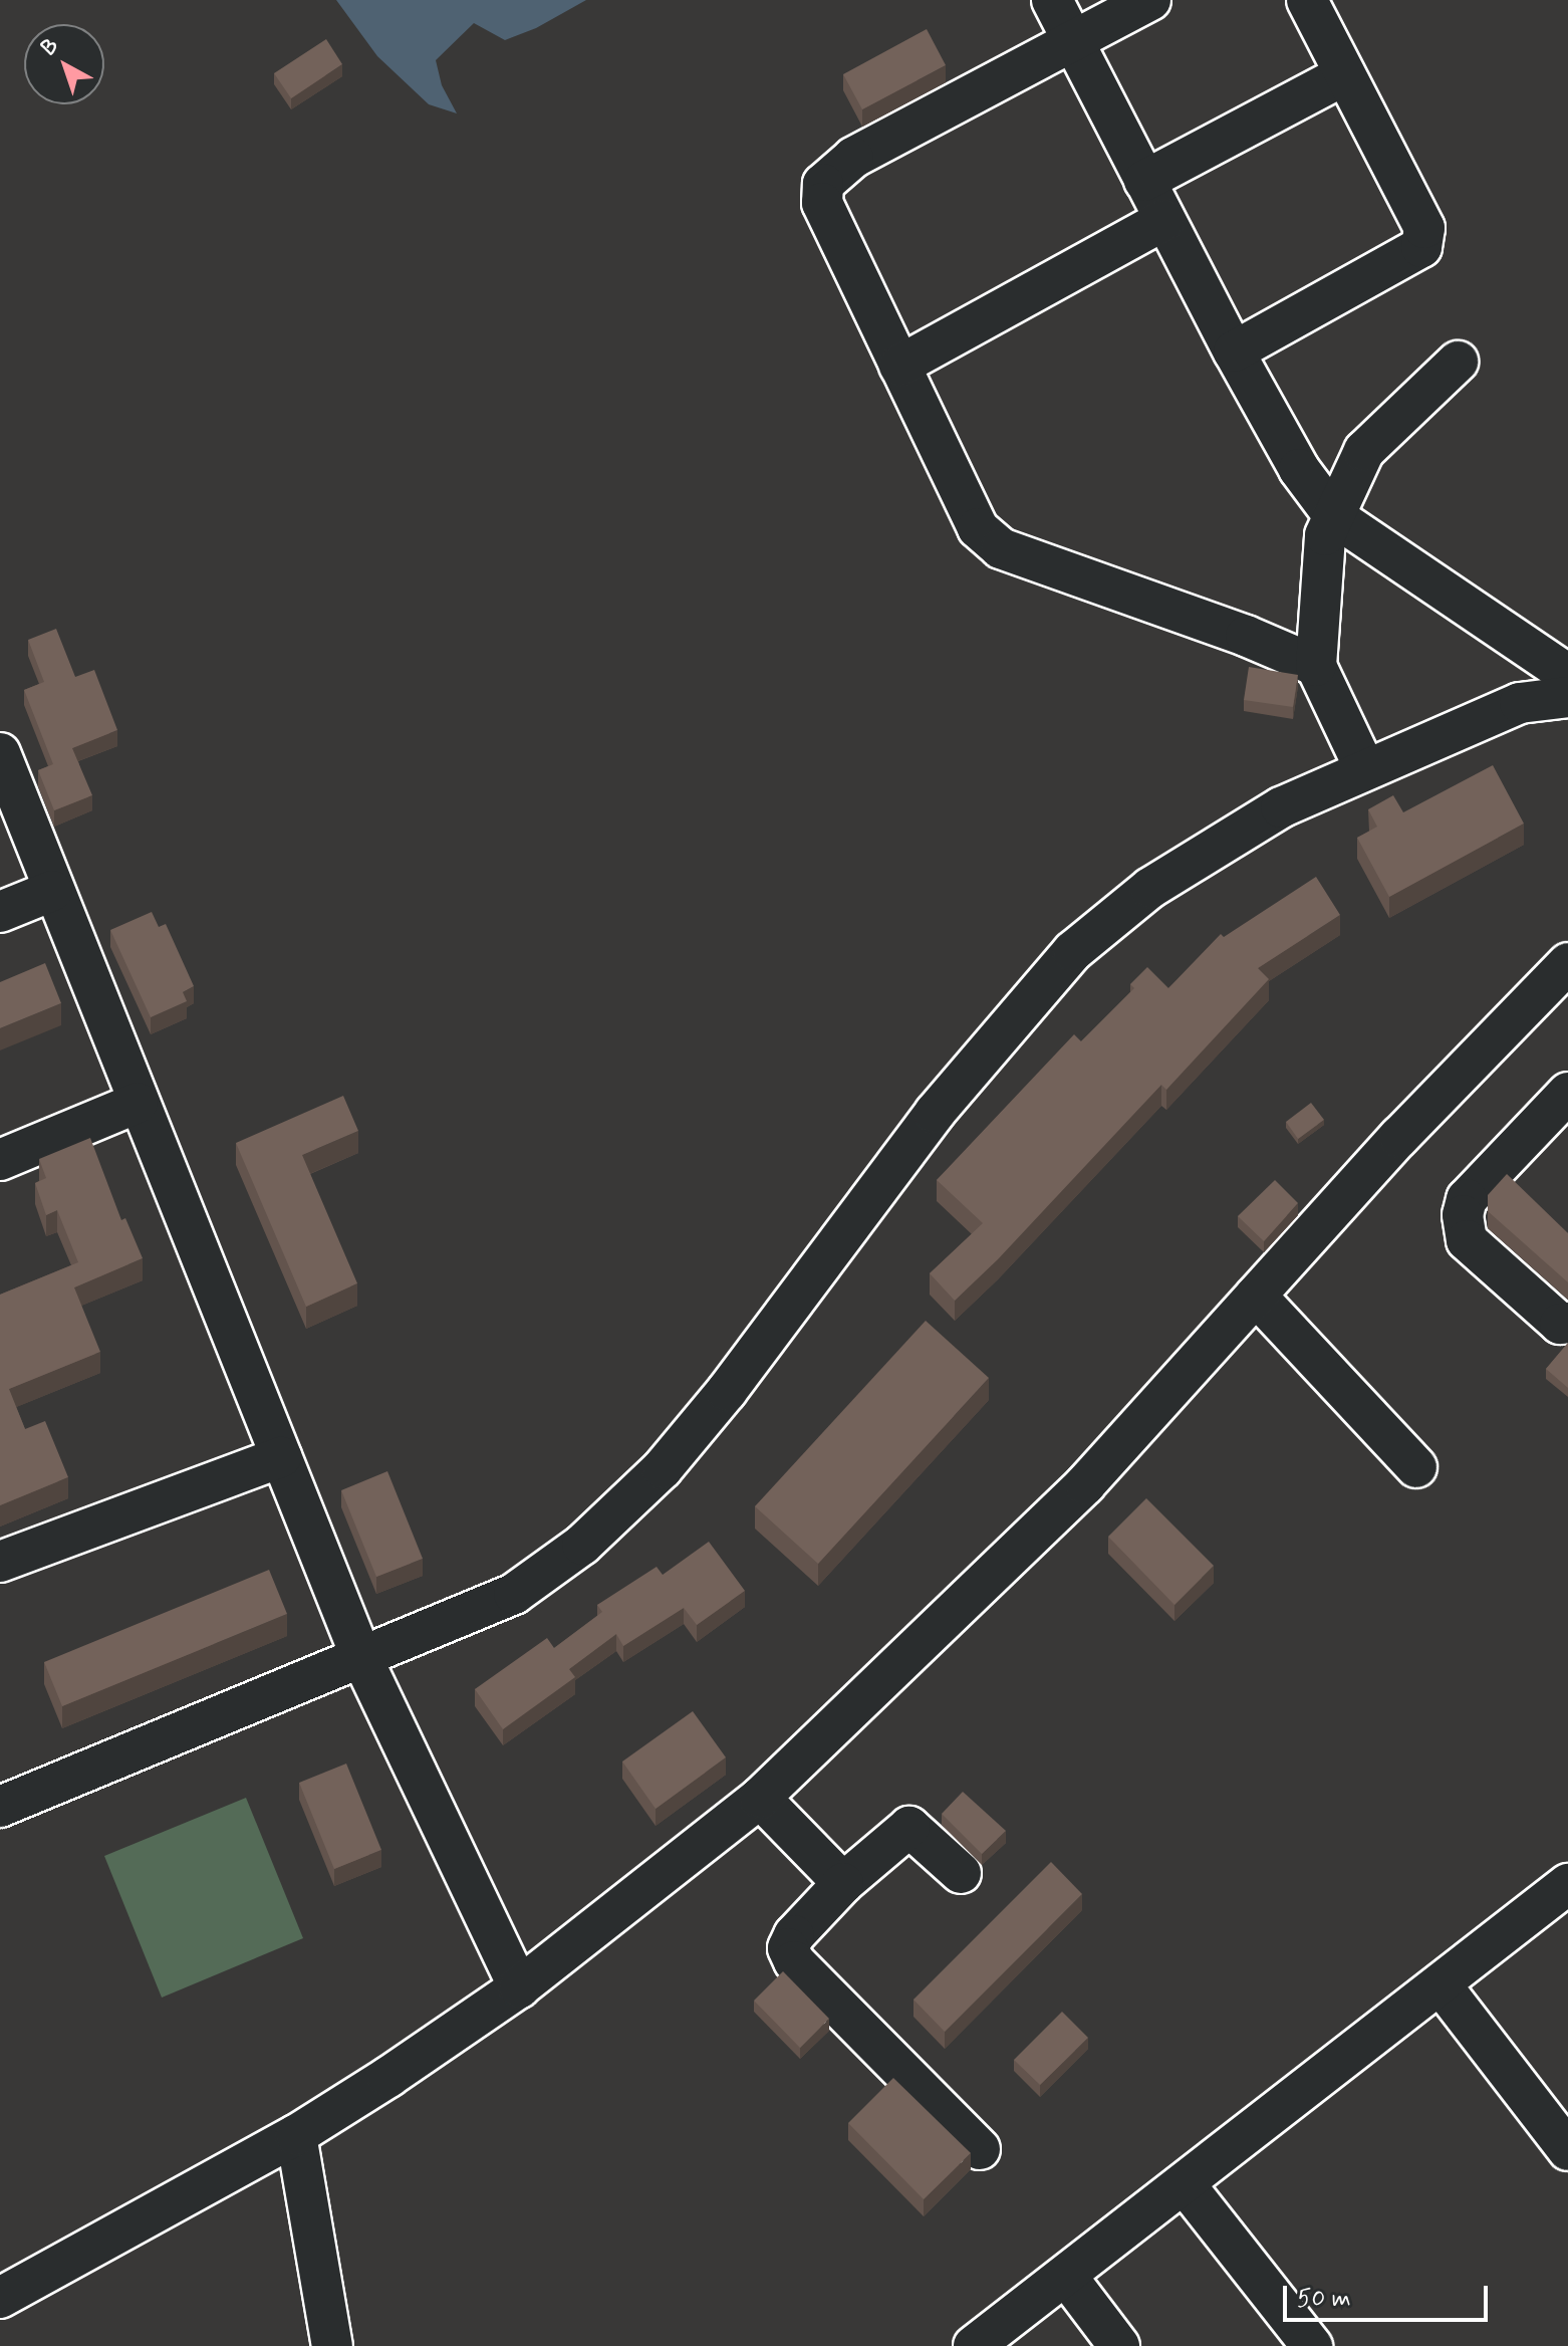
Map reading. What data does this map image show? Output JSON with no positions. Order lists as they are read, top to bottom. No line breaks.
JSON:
{"scale_bar":"50 m","north":"top left"}
